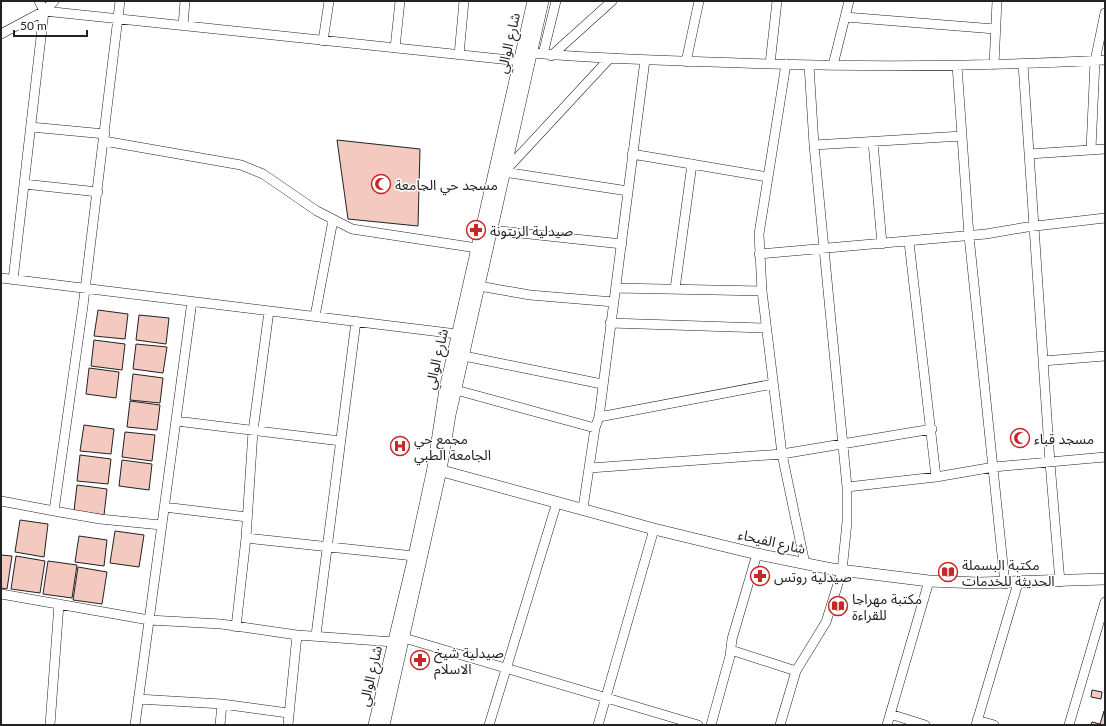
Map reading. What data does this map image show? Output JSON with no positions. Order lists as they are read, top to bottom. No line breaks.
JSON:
{"streets":{"street":["شارع الوالي","شارع الفيحاء"]},"crossings":[["شارع الوالي","شارع الفيحاء"]],"places":{"mosque":["مسجد حي الجامعة","مسجد قباء"],"pharmacy":["صيدلية الزيتونة","صيدلية روتس","صيدلية شيخ الاسلام"],"hospital":["مجمع حي الجامعة الطبي"],"library":["مكتبة البسملة الحديثة للخدمات","مكتبة مهراجا للقراءة"]},"scale_bar":"50 m"}
